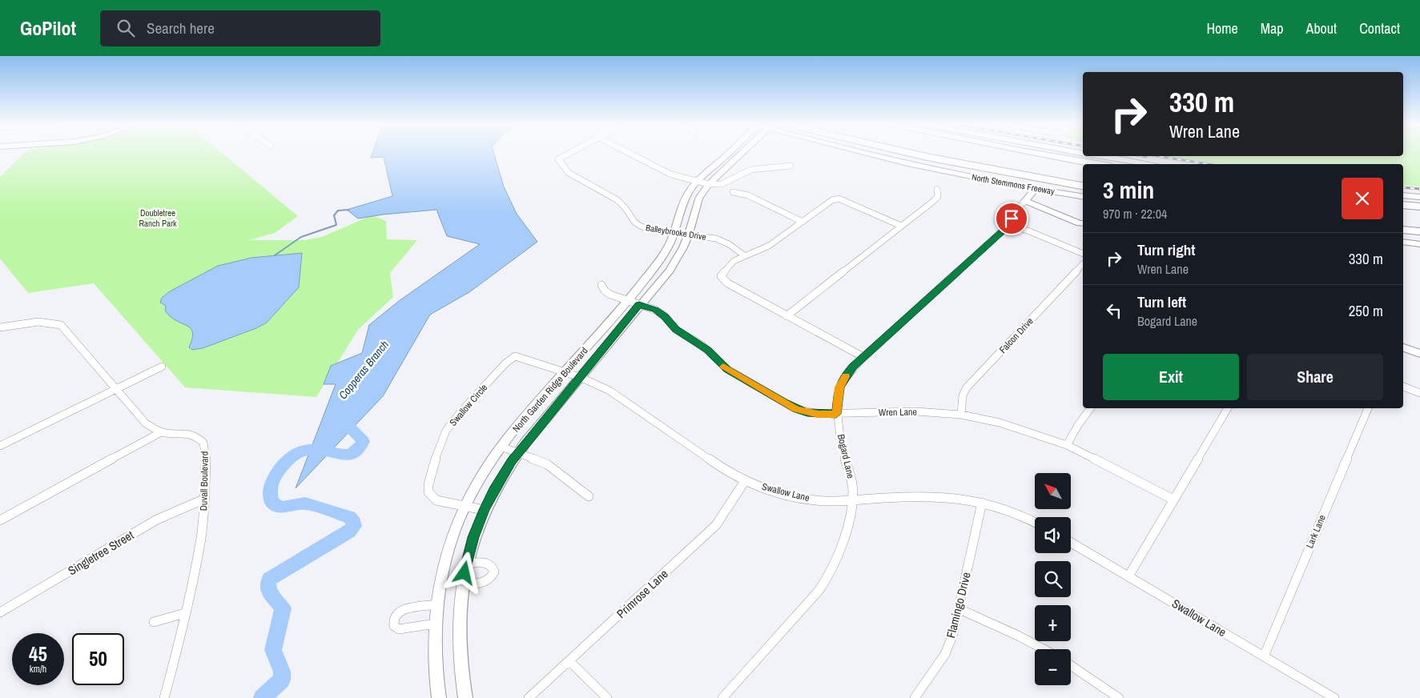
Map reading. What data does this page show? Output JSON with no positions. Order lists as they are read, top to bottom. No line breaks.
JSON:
{"streets":{"highway":["North Stemmons Freeway"],"main road":["North Garden Ridge Boulevard"],"street":["Balleybrooke Drive","Falcon Drive","Swallow Circle","Wren Lane","Bogard Lane","Duvall Boulevard","Swallow Lane","Lark Lane","Singletree Street","Primrose Lane","Flamingo Drive"]},"crossings":[["Balleybrooke Drive","North Garden Ridge Boulevard"],["Falcon Drive","Wren Lane"],["North Garden Ridge Boulevard","Swallow Circle"],["North Garden Ridge Boulevard","Wren Lane"],["North Garden Ridge Boulevard","Swallow Lane"],["Swallow Circle","Swallow Lane"],["Wren Lane","Bogard Lane"],["Bogard Lane","Swallow Lane"],["Duvall Boulevard","Singletree Street"],["Swallow Lane","Lark Lane"],["Swallow Lane","Primrose Lane"],["Swallow Lane","Flamingo Drive"]],"water":["Copperas Branch"],"parks":["Doubletree Ranch Park"],"north":"top left","page":{"header":"GoPilot","search":"Search here","nav":["Home","Map","About","Contact"],"turn":["330 m","Wren Lane"],"heading":["3 min","970 m · 22:04"],"list":[{"name":"Turn right","note":"Wren Lane","value":"330 m"},{"name":"Turn left","note":"Bogard Lane","value":"250 m"}],"buttons":["Exit","Share"],"map_buttons":["+","−"],"speed":"45 km/h","limit":"50"}}
